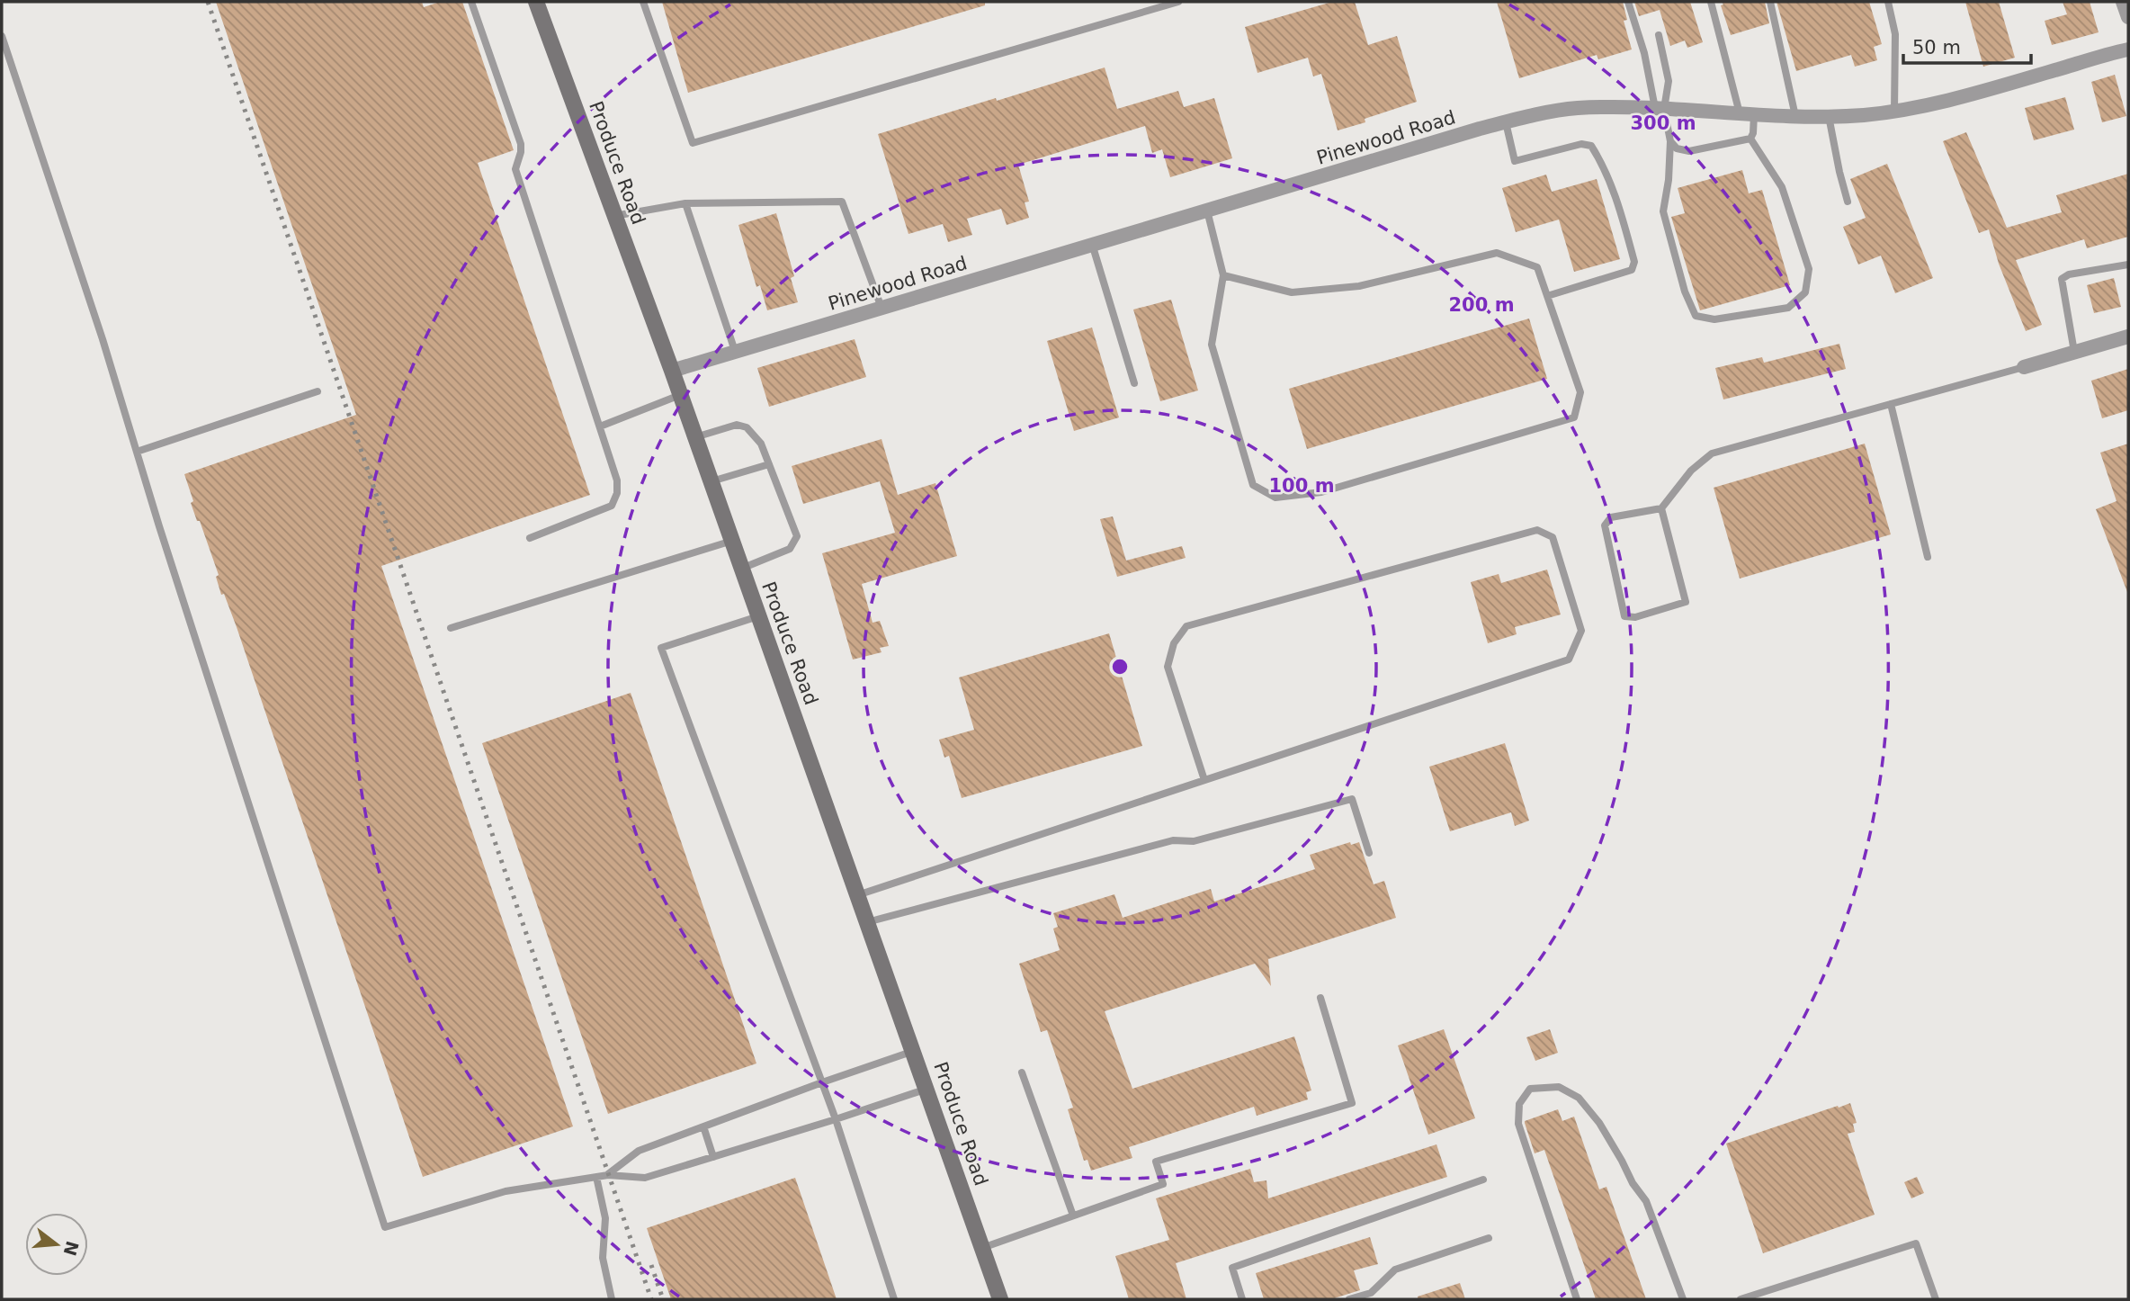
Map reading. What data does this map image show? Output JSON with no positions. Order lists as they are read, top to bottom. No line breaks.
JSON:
{"streets":{"street":["Pinewood Road","Produce Road"]},"crossings":[["Pinewood Road","Produce Road"]],"scale_bar":"50 m","north":"right","rings":["300 m","200 m","100 m"]}
